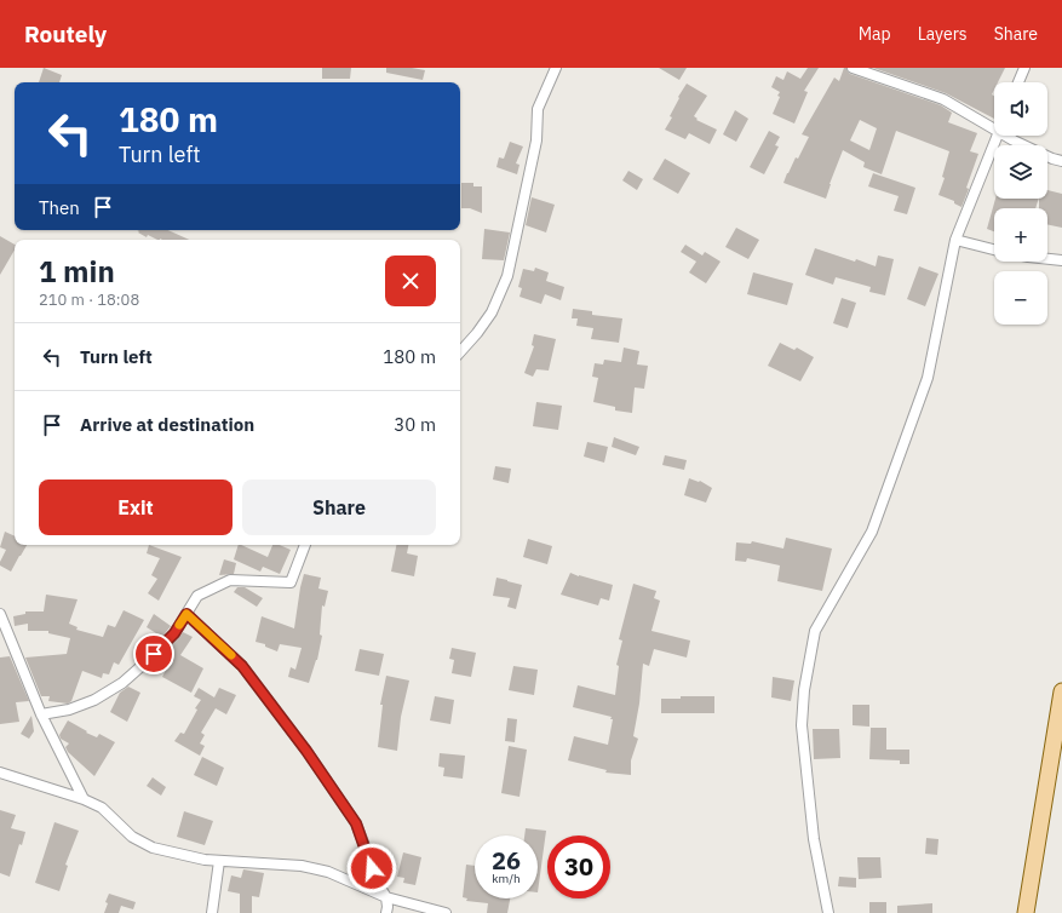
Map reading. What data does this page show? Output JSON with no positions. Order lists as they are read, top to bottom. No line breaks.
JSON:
{"page":{"header":"Routely","nav":["Map","Layers","Share"],"map_buttons":["+","−"],"turn":["180 m","Turn left"],"then":"Then","heading":["1 min","210 m · 18:08"],"list":[{"name":"Turn left","value":"180 m"},{"name":"Arrive at destination","value":"30 m"}],"buttons":["Exit","Share"],"speed":"26 km/h","limit":"30"}}
